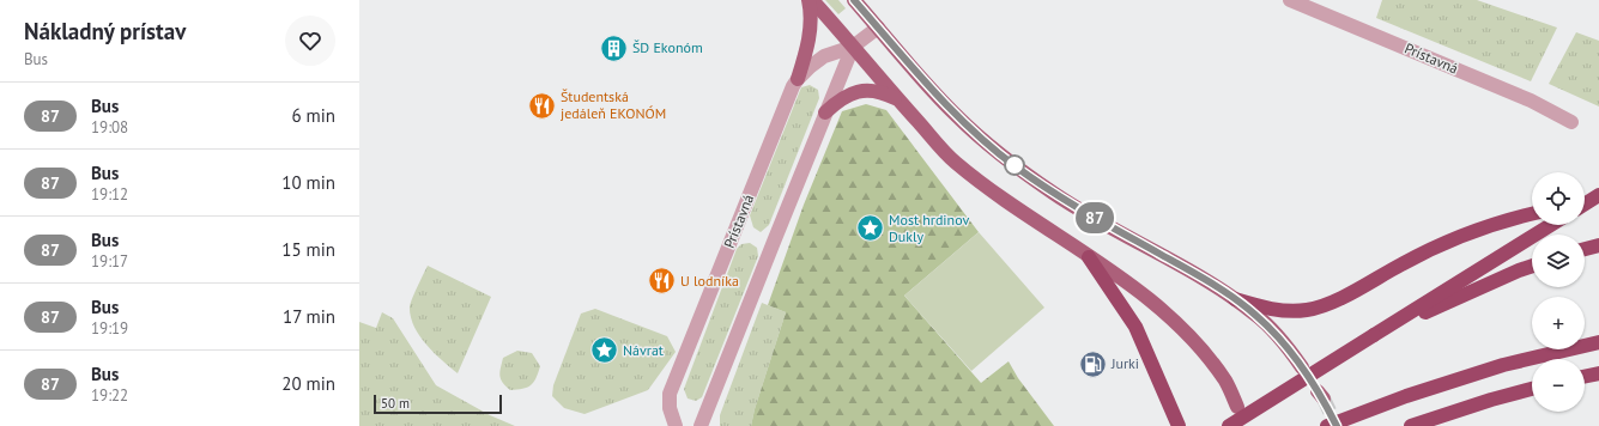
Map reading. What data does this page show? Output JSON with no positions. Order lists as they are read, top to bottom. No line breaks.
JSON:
{"streets":{"street":["Prístavná"]},"places":{"building":["ŠD Ekonóm"],"restaurant":["Študentská jedáleň EKONÓM","U lodníka"],"place":["Most hrdinov Dukly","Návrat"],"fuel station":["Jurki"]},"lines":["bus line 87"],"scale_bar":"50 m","page":{"heading":["Nákladný prístav","Bus"],"on_map":"87","list":[{"mark":"87","name":"Bus","note":"19:08","value":"6 min"},{"mark":"87","name":"Bus","note":"19:12","value":"10 min"},{"mark":"87","name":"Bus","note":"19:17","value":"15 min"},{"mark":"87","name":"Bus","note":"19:19","value":"17 min"},{"mark":"87","name":"Bus","note":"19:22","value":"20 min"}],"map_buttons":["+","−"],"scale":"50 m"}}
